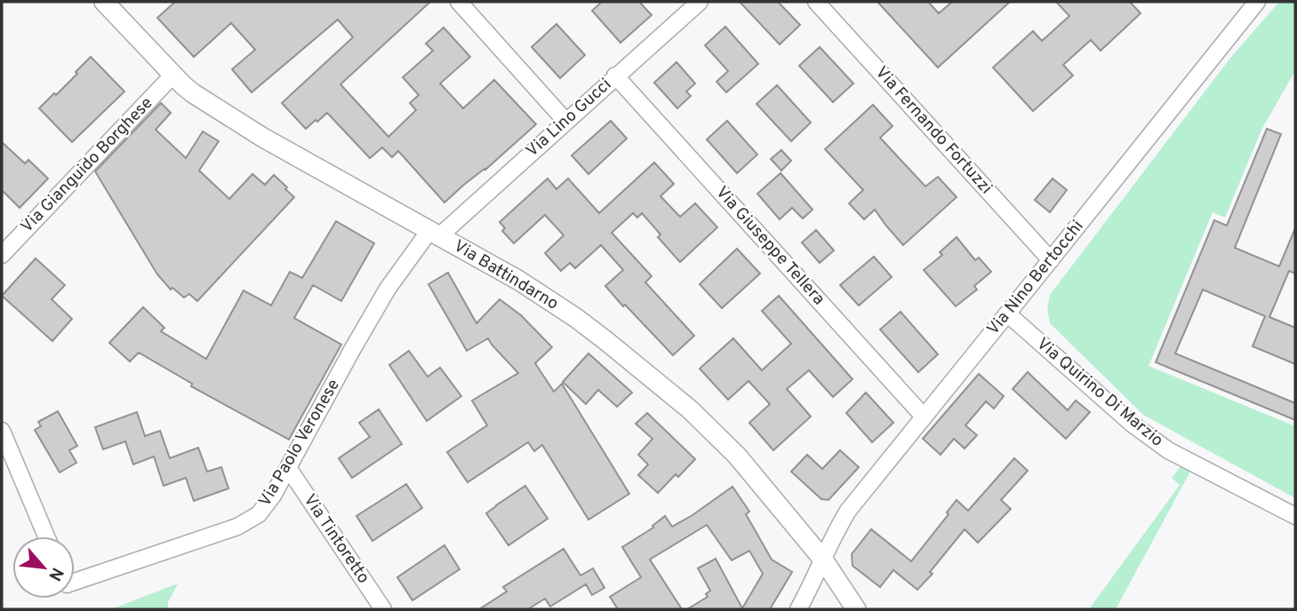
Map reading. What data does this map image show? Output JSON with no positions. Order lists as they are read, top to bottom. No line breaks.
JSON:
{"streets":{"street":["Via Lino Gucci","Via Fernando Fortuzzi","Via Gianguido Borghese","Via Giuseppe Tellera","Via Battindarno","Via Nino Bertocchi","Via Quirino Di Marzio","Via Paolo Veronese","Via Tintoretto"]},"crossings":[["Via Lino Gucci","Via Giuseppe Tellera"],["Via Lino Gucci","Via Battindarno"],["Via Lino Gucci","Via Paolo Veronese"],["Via Fernando Fortuzzi","Via Nino Bertocchi"],["Via Gianguido Borghese","Via Battindarno"],["Via Giuseppe Tellera","Via Nino Bertocchi"],["Via Battindarno","Via Nino Bertocchi"],["Via Battindarno","Via Paolo Veronese"],["Via Nino Bertocchi","Via Quirino Di Marzio"],["Via Paolo Veronese","Via Tintoretto"]],"north":"bottom right"}
